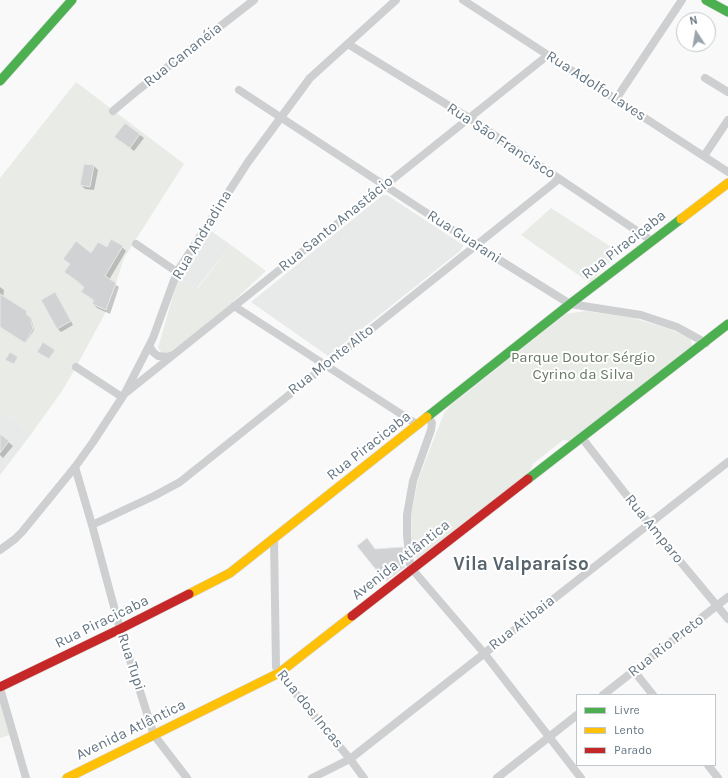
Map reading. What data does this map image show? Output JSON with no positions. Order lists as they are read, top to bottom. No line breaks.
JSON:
{"streets":{"street":["Rua Cananéia","Rua Adolfo Laves","Rua São Francisco","Rua Santo Anastácio","Rua Andradina","Rua Guarani","Rua Piracicaba","Rua Monte Alto","Rua Amparo","Avenida Atlântica","Rua Atibaia","Rua Rio Preto","Rua Tupi","Rua dos Incas"]},"crossings":[["Rua Adolfo Laves","Rua Santo Anastácio"],["Rua São Francisco","Rua Santo Anastácio"],["Rua São Francisco","Rua Andradina"],["Rua São Francisco","Rua Piracicaba"],["Rua São Francisco","Rua Monte Alto"],["Rua Santo Anastácio","Rua Andradina"],["Rua Santo Anastácio","Rua Guarani"],["Rua Andradina","Rua Guarani"],["Rua Andradina","Rua Tupi"],["Rua Guarani","Rua Piracicaba"],["Rua Guarani","Rua Monte Alto"],["Rua Guarani","Avenida Atlântica"],["Rua Piracicaba","Rua Tupi"],["Rua Piracicaba","Rua dos Incas"],["Rua Monte Alto","Rua Tupi"],["Rua Amparo","Avenida Atlântica"],["Rua Amparo","Rua Atibaia"],["Rua Amparo","Rua Rio Preto"],["Avenida Atlântica","Rua Tupi"],["Avenida Atlântica","Rua dos Incas"],["Rua Atibaia","Rua dos Incas"]],"districts":["Vila Valparaíso"],"parks":["Parque Doutor Sérgio Cyrino da Silva"],"legend":["Livre","Lento","Parado"],"north":"top"}
